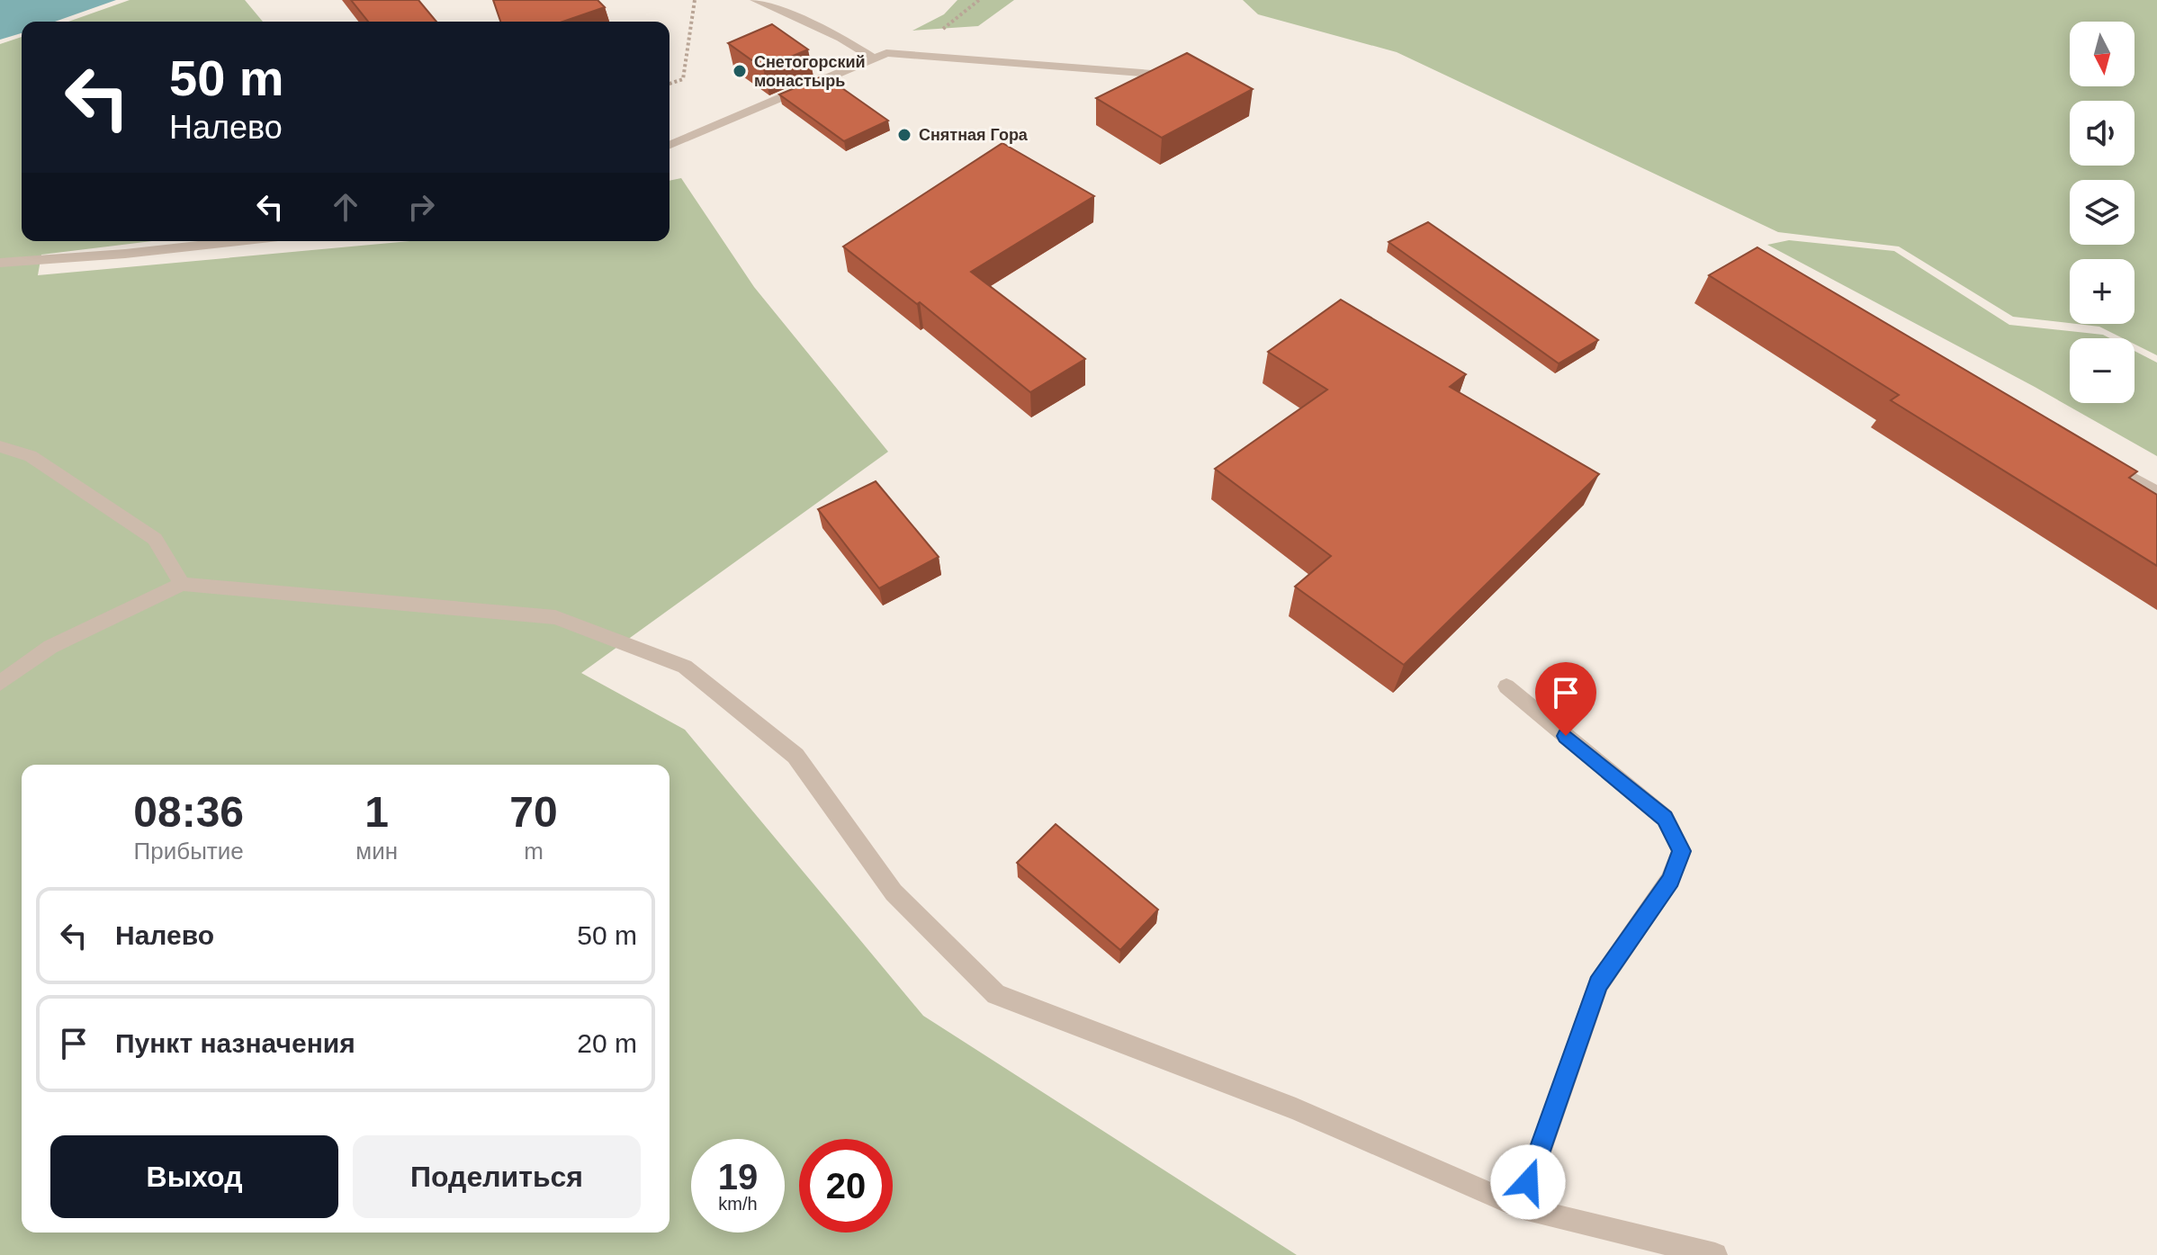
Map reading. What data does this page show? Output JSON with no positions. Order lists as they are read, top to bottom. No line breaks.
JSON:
{"places":["Снетогорский монастырь","Снятная Гора"],"north":"bottom","page":{"map_buttons":["+","−"],"turn":["50 m","Налево"],"eta":["08:36","Прибытие","1","мин","70","m"],"list":[{"name":"Налево","value":"50 m"},{"name":"Пункт назначения","value":"20 m"}],"buttons":["Выход","Поделиться"],"speed":"19 km/h","limit":"20"}}
